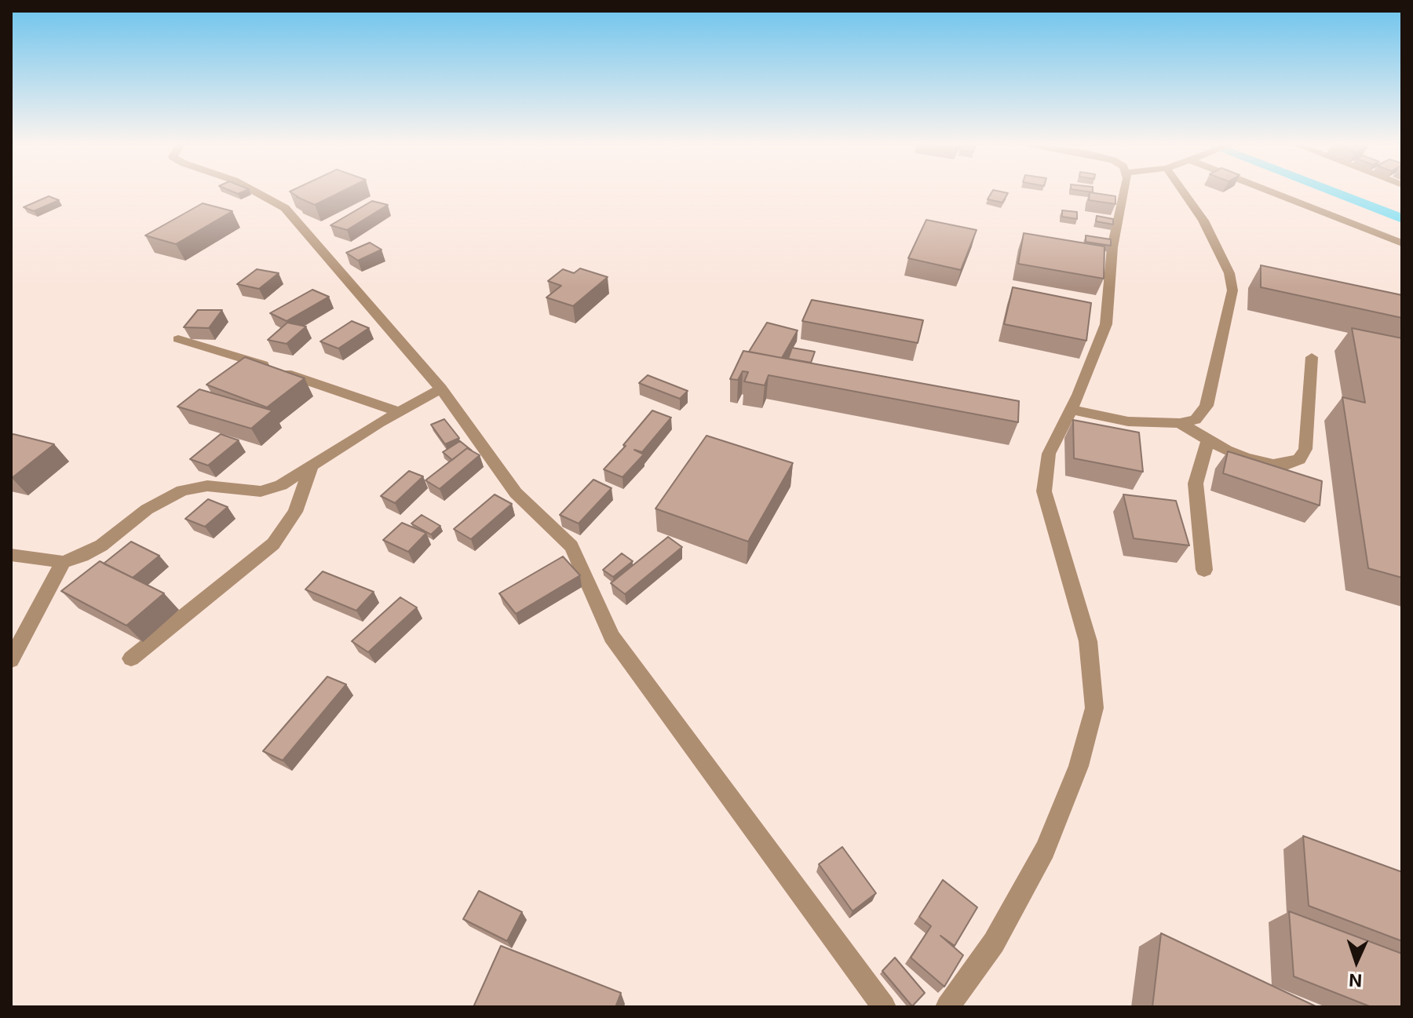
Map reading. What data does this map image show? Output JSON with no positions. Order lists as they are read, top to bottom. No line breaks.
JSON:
{"north":"bottom"}
